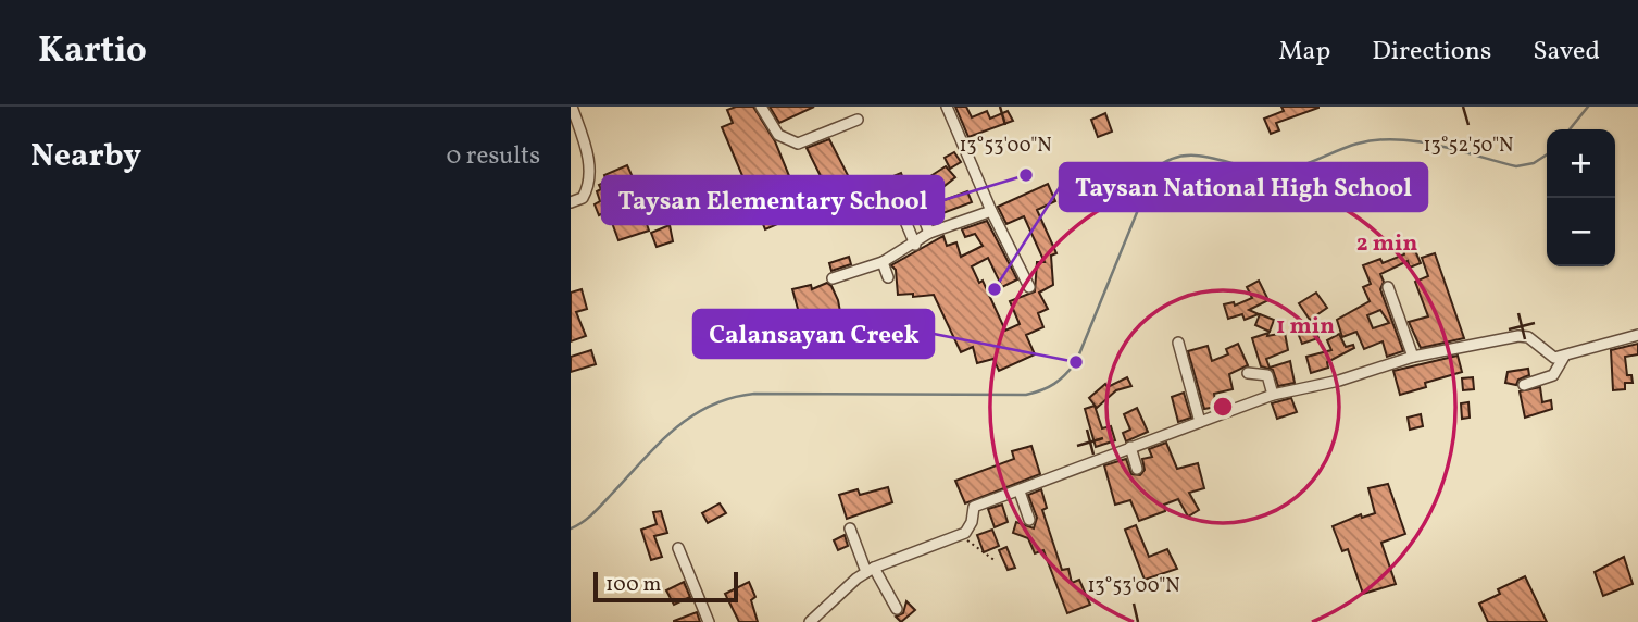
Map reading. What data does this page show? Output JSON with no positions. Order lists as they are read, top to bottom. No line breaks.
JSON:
{"places":["Taysan Elementary School","Taysan National High School","Calansayan Creek"],"scale_bar":"100 m","page":{"header":"Kartio","nav":["Map","Directions","Saved"],"heading":["Nearby","0 results"],"map_buttons":["+","−"],"scale":"100 m"},"coordinates":["13°53'00\"N","13°52'50\"N"],"rings":["2 min","1 min"]}
